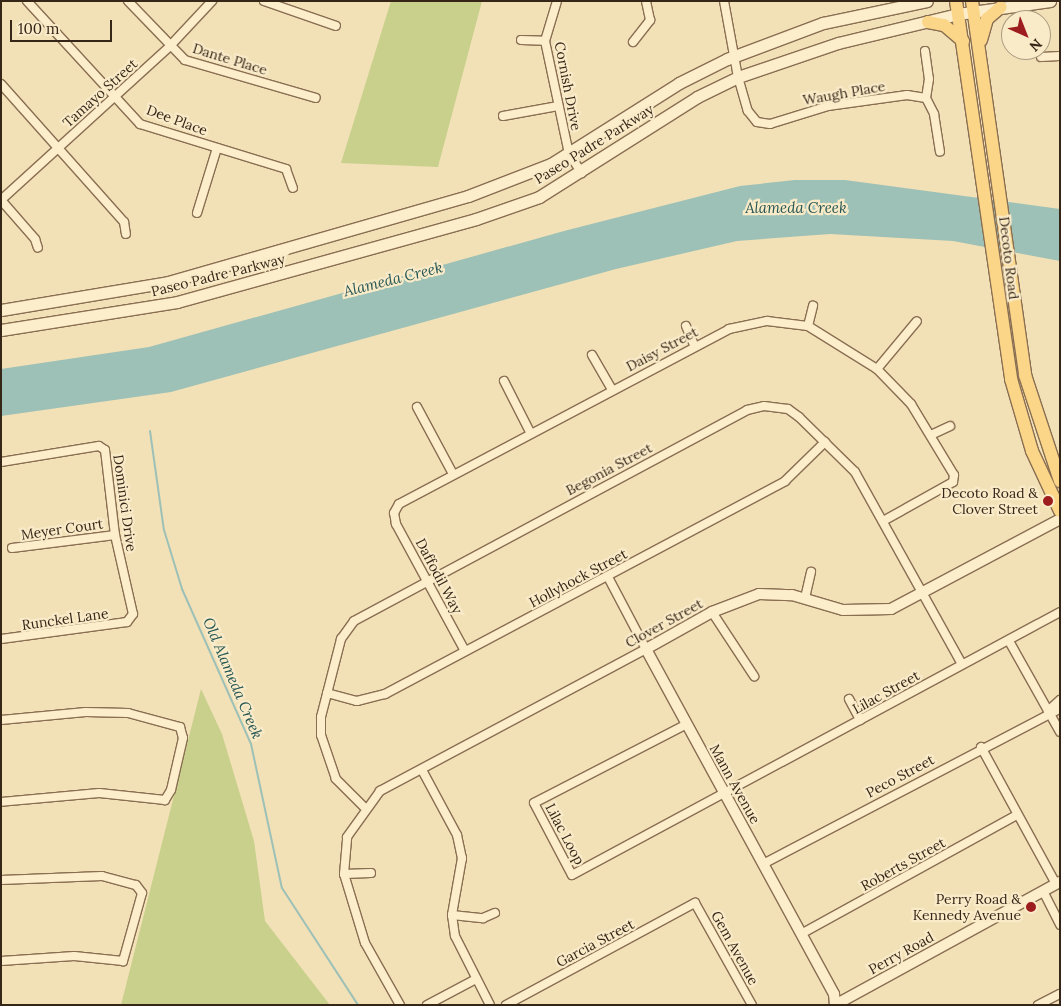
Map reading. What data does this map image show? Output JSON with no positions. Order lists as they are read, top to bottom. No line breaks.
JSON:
{"streets":{"main road":["Paseo Padre Parkway","Decoto Road"],"street":["Dante Place","Cornish Drive","Tamayo Street","Waugh Place","Dee Place","Daisy Street","Begonia Street","Dominici Drive","Meyer Court","Daffodil Way","Hollyhock Street","Runckel Lane","Clover Street","Lilac Street","Peco Street","Mann Avenue","Lilac Loop","Roberts Street","Garcia Street","Gem Avenue","Perry Road"]},"crossings":[["Dante Place","Tamayo Street"],["Cornish Drive","Paseo Padre Parkway"],["Tamayo Street","Dee Place"],["Waugh Place","Paseo Padre Parkway"],["Paseo Padre Parkway","Decoto Road"],["Daisy Street","Begonia Street"],["Daisy Street","Daffodil Way"],["Begonia Street","Daffodil Way"],["Begonia Street","Hollyhock Street"],["Begonia Street","Clover Street"],["Begonia Street","Lilac Street"],["Dominici Drive","Meyer Court"],["Dominici Drive","Runckel Lane"],["Daffodil Way","Hollyhock Street"],["Hollyhock Street","Mann Avenue"],["Clover Street","Mann Avenue"],["Lilac Street","Mann Avenue"],["Lilac Street","Lilac Loop"],["Peco Street","Mann Avenue"],["Mann Avenue","Lilac Loop"],["Mann Avenue","Roberts Street"],["Mann Avenue","Perry Road"],["Garcia Street","Gem Avenue"]],"water":["Alameda Creek","Old Alameda Creek"],"places":["Decoto Road & Clover Street","Perry Road & Kennedy Avenue"],"scale_bar":"100 m","north":"bottom right"}
